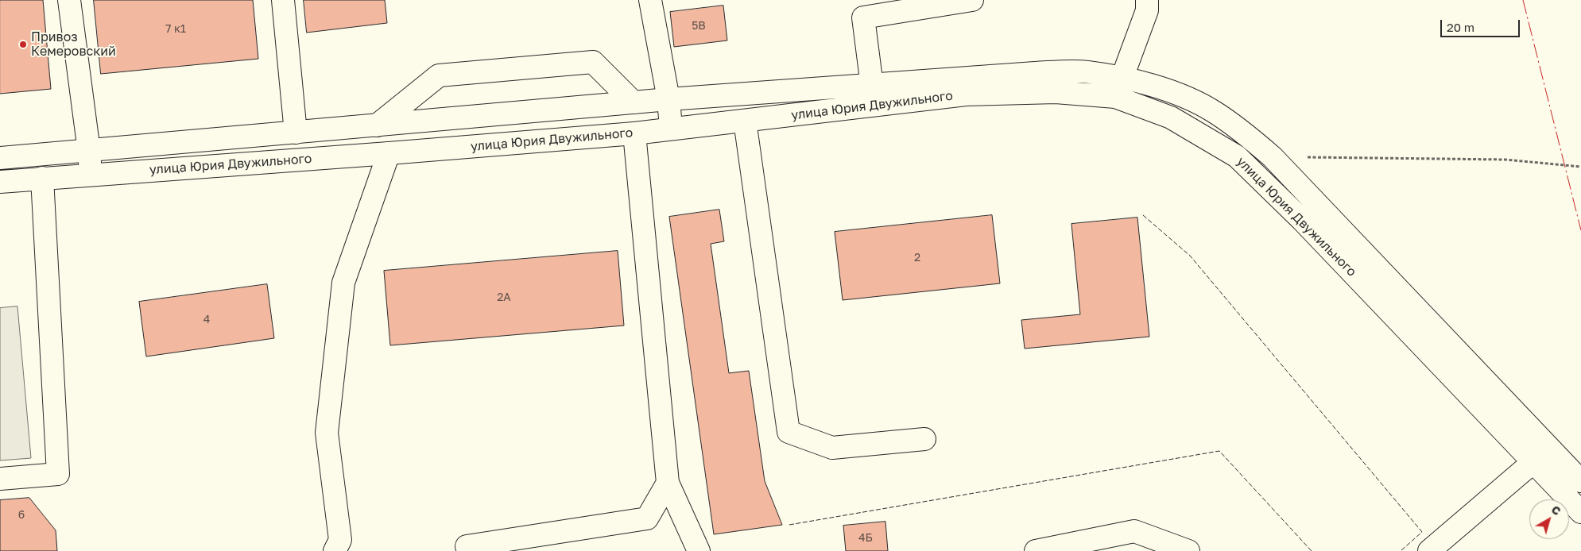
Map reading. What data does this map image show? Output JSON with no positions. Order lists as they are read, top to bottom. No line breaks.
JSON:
{"streets":{"main road":["улица Юрия Двужильного"]},"places":["Привоз Кемеровский"],"house_numbers":["5В","7 к1","2","2А","4","6","4Б"],"scale_bar":"20 m","north":"top right"}
